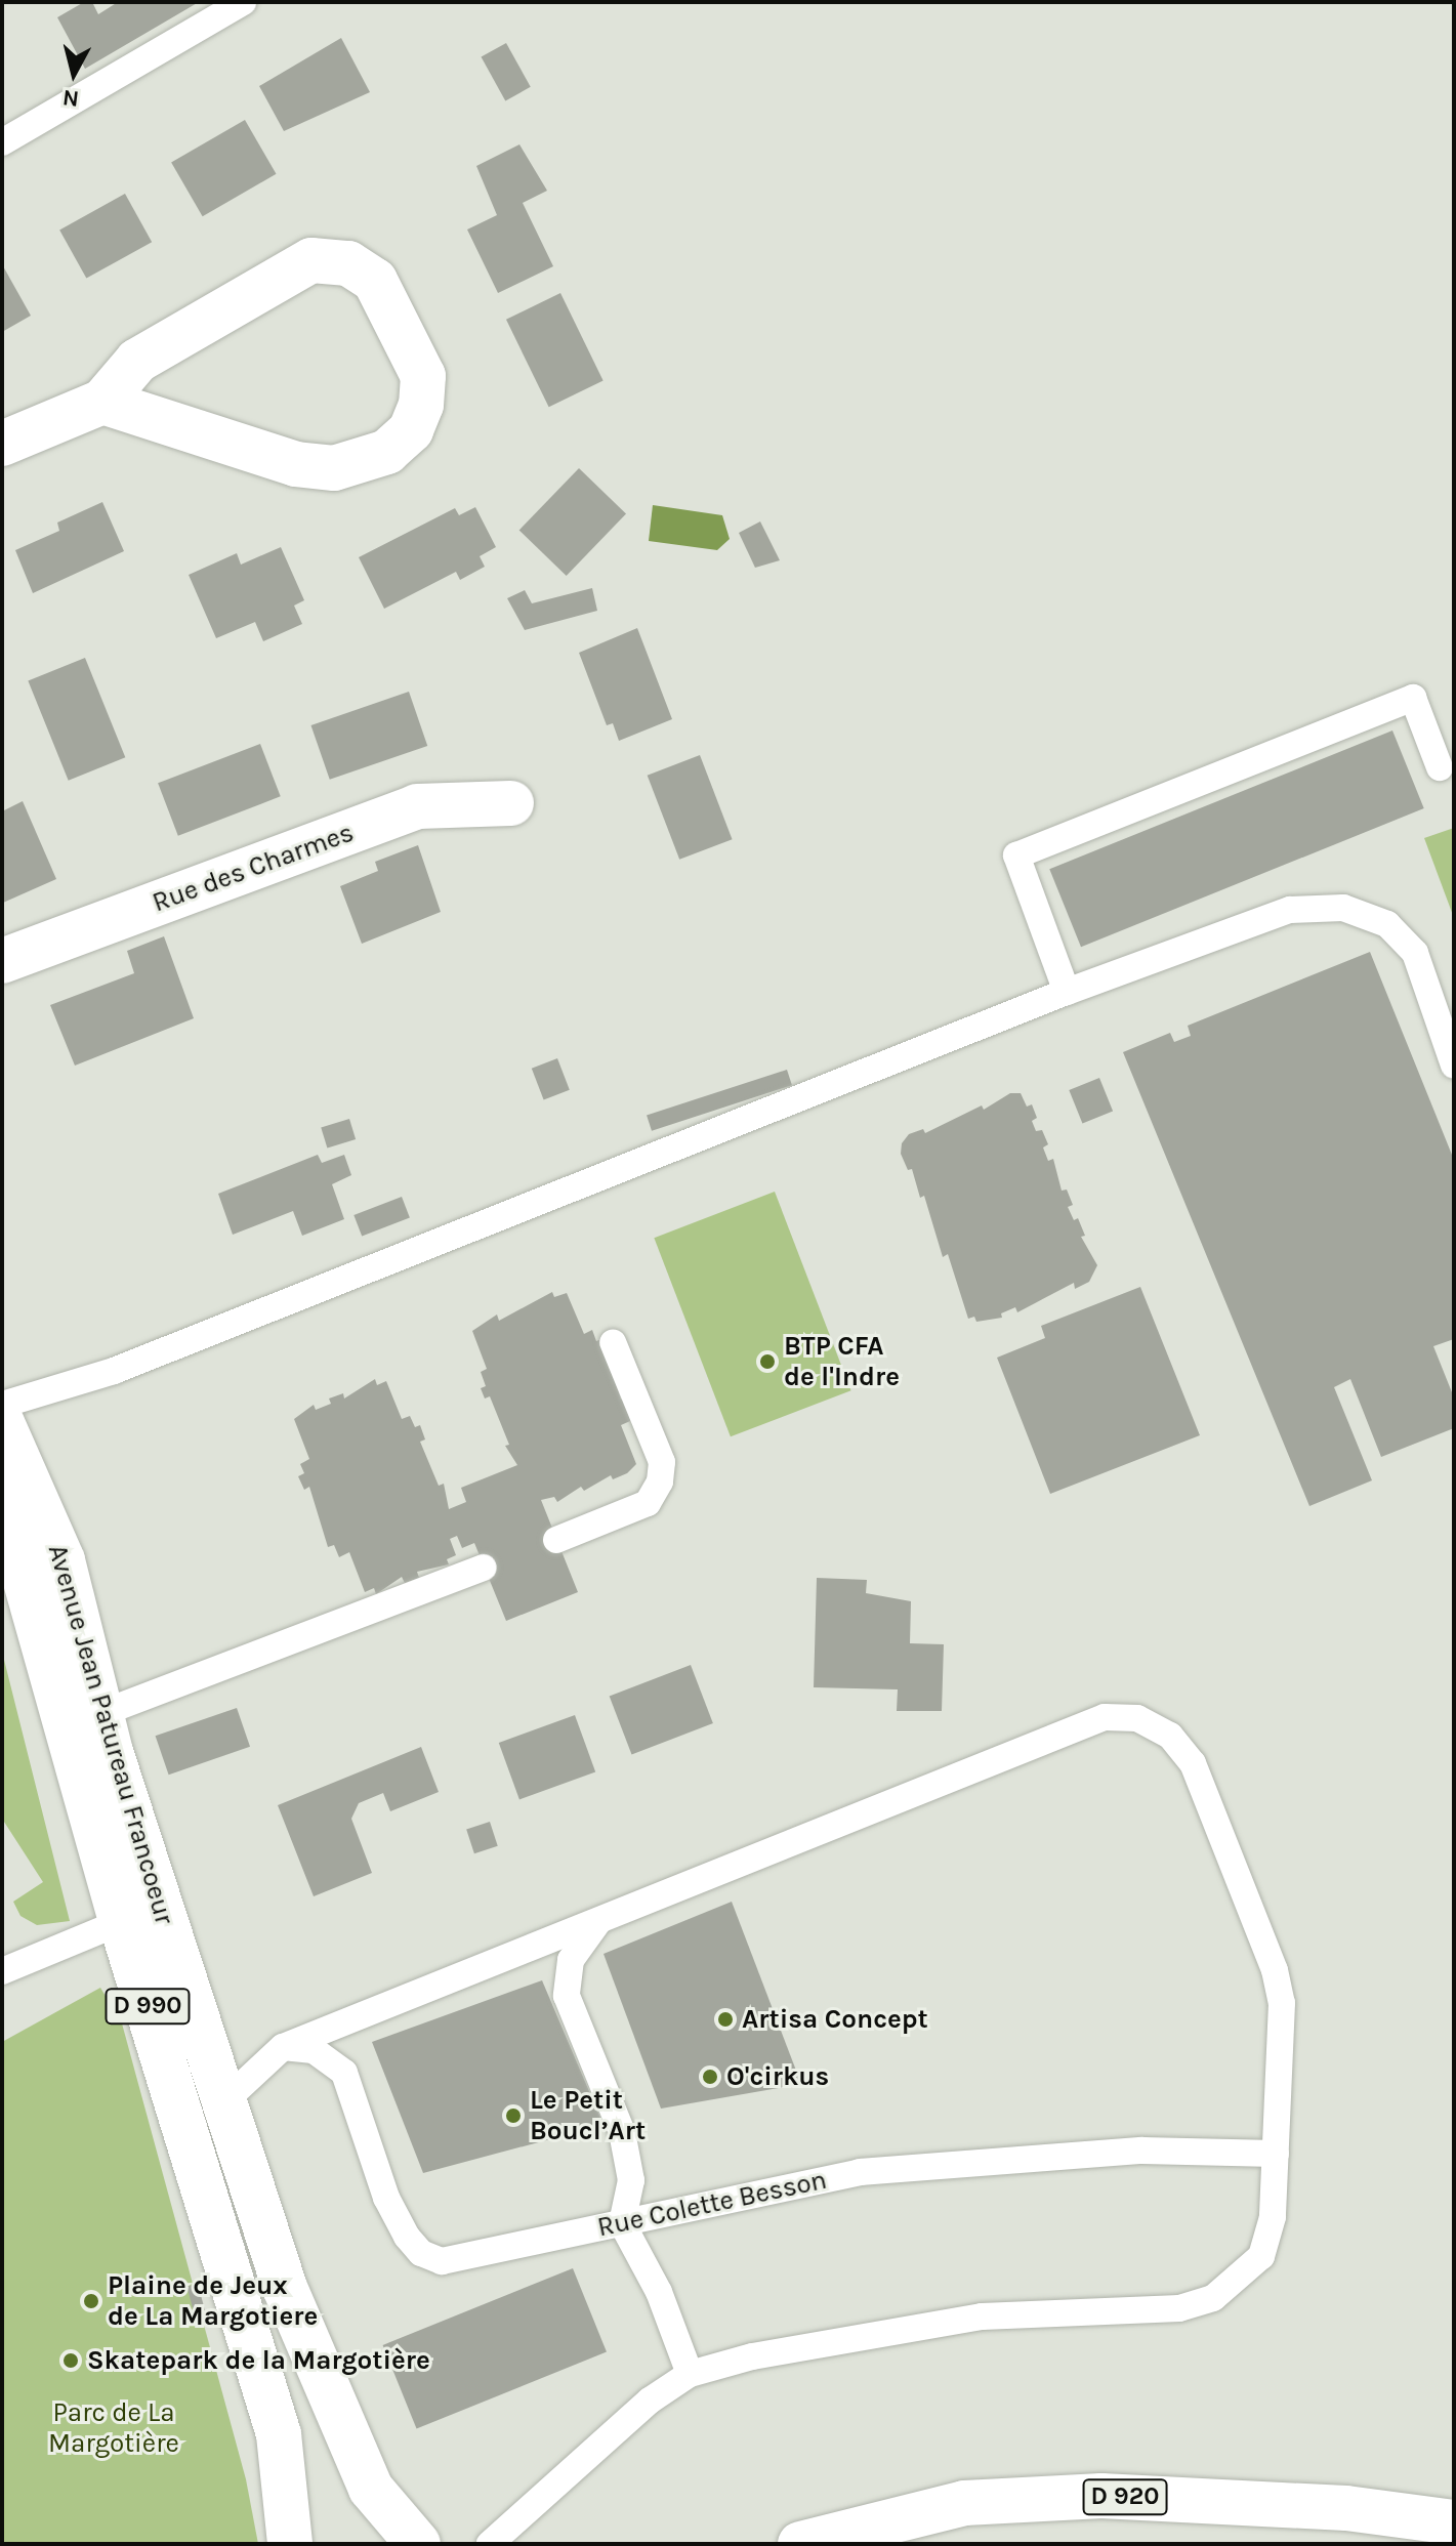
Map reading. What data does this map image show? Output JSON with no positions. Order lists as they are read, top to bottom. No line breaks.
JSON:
{"streets":{"main road":["Rue des Charmes","Avenue Jean Patureau Francoeur","D 990","D 920"],"lane":["Rue Colette Besson"]},"parks":["Parc de La Margotière"],"places":["BTP CFA de l'Indre","Artisa Concept","O'cirkus","Le Petit Boucl’Art","Plaine de Jeux de La Margotiere","Skatepark de la Margotière"],"north":"bottom"}
